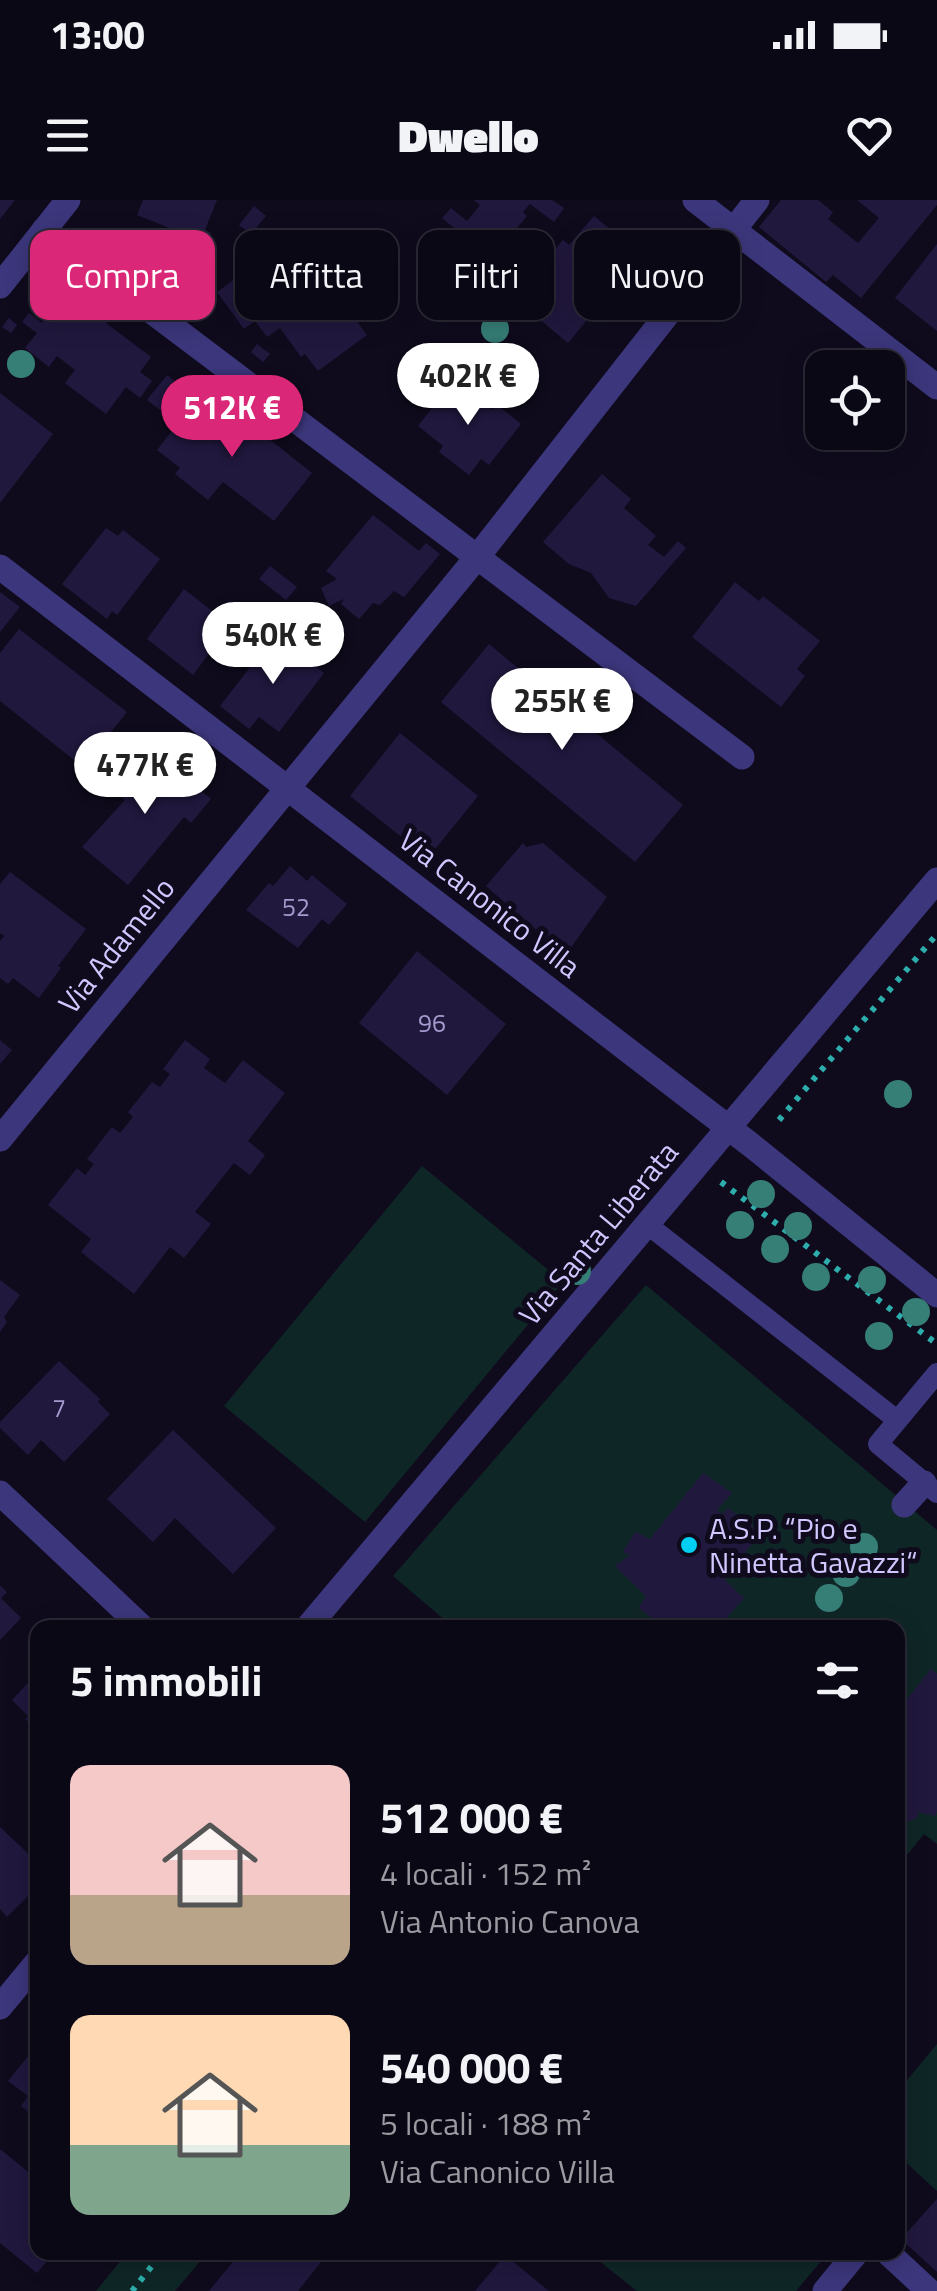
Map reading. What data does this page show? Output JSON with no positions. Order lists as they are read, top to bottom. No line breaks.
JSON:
{"streets":{"street":["Via Canonico Villa","Via Adamello","Via Santa Liberata"]},"crossings":[["Via Canonico Villa","Via Adamello"],["Via Canonico Villa","Via Santa Liberata"]],"places":["A.S.P. “Pio e Ninetta Gavazzi“"],"house_numbers":["52","96","7"],"page":{"status":"13:00","header":"Dwello","chip":["Compra","Affitta","Filtri","Nuovo"],"price":["402K €","512K €","540K €","255K €","477K €"],"heading":"5 immobili","list":[{"name":"512 000 €","note":"4 locali · 152 m² · Via Antonio Canova"},{"name":"540 000 €","note":"5 locali · 188 m² · Via Canonico Villa"}]}}
